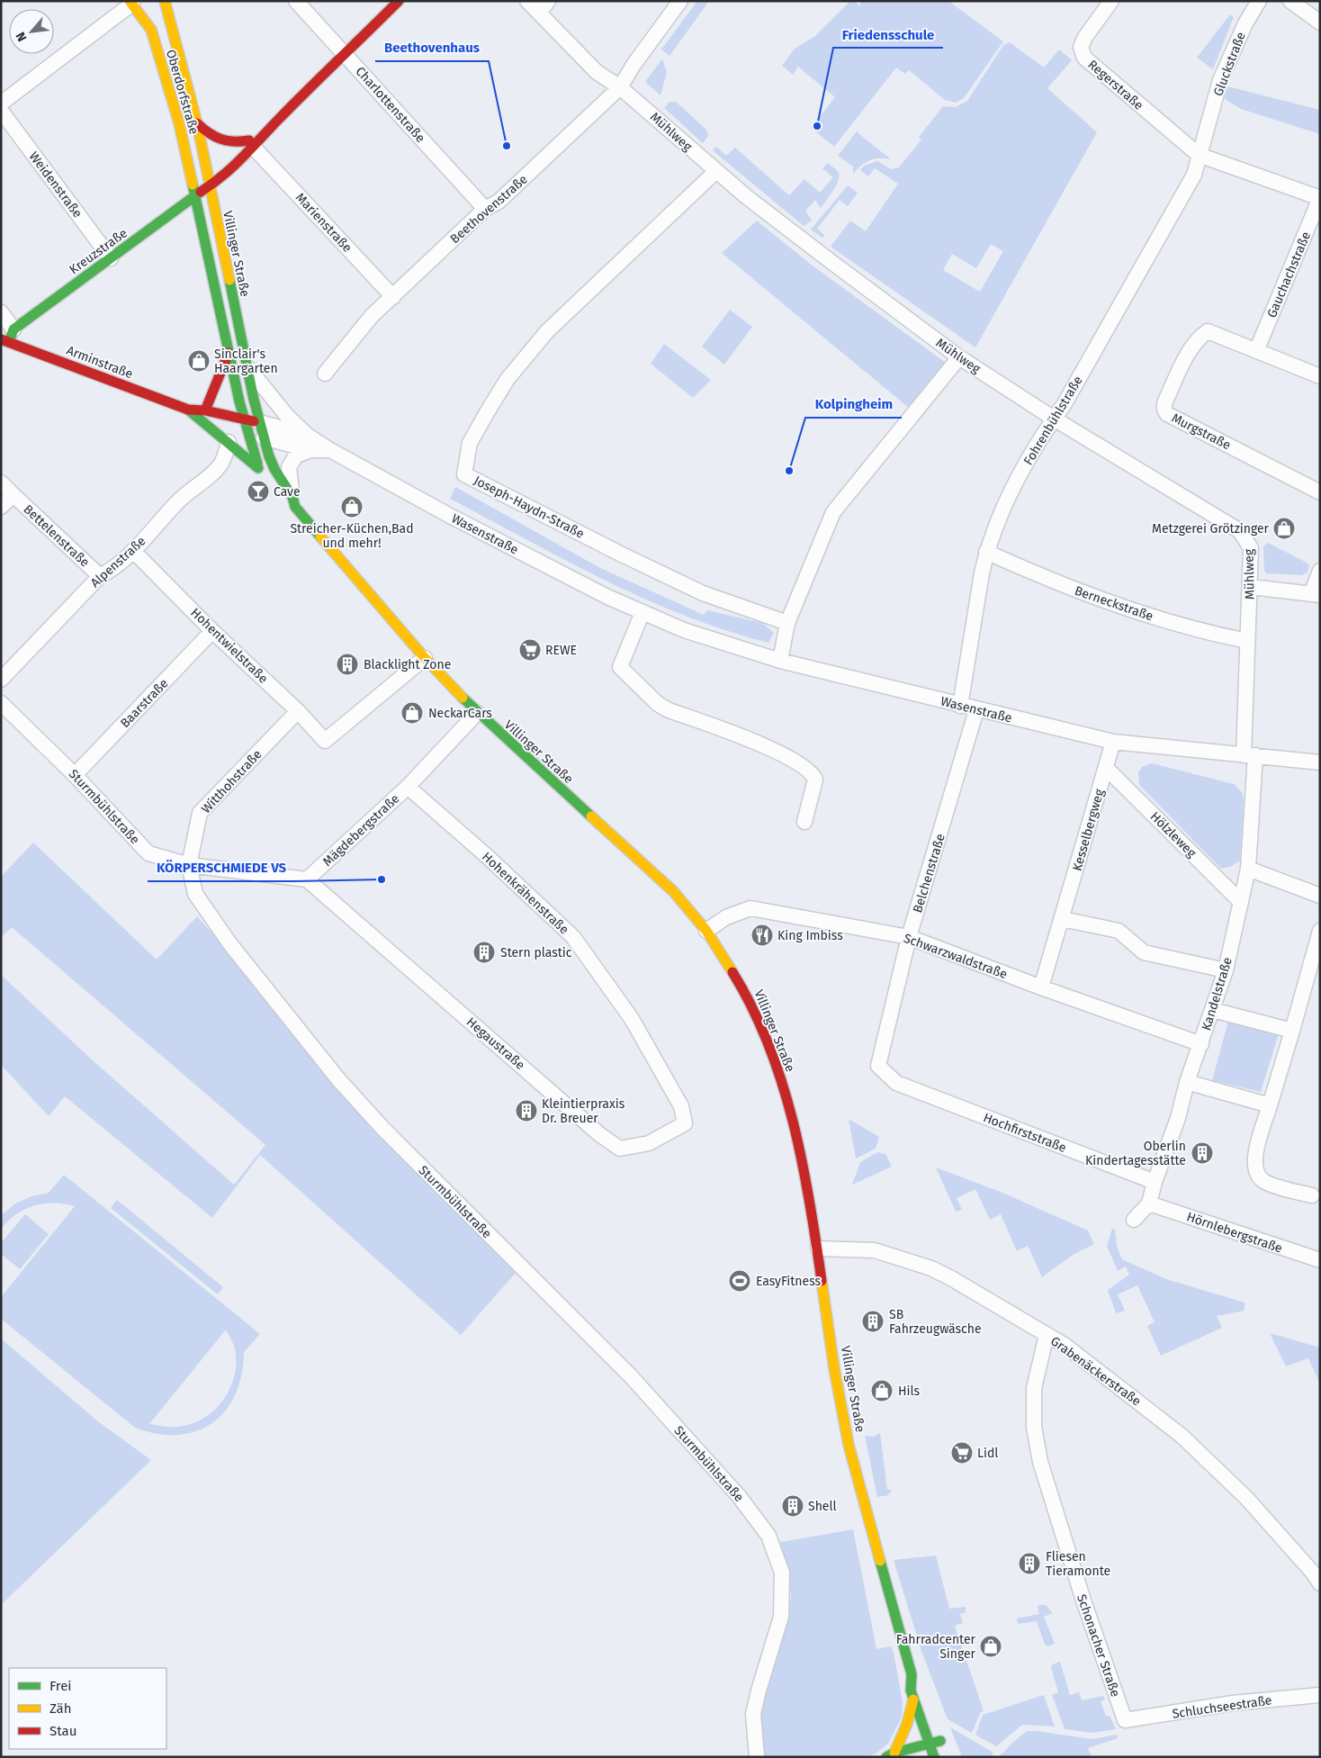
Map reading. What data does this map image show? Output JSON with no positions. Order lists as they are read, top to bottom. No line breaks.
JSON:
{"streets":{"main road":["Oberdorfstraße","Kreuzstraße","Villinger Straße","Arminstraße"],"street":["Gluckstraße","Regerstraße","Charlottenstraße","Mühlweg","Weidenstraße","Beethovenstraße","Marienstraße","Gauchachstraße","Fohrenbühlstraße","Murgstraße","Joseph-Haydn-Straße","Wasenstraße","Bettelenstraße","Alpenstraße","Berneckstraße","Hohentwielstraße","Baarstraße","Witthohstraße","Sturmbühlstraße","Mägdebergstraße","Kesselbergweg","Hölzleweg","Belchenstraße","Hohenkrähenstraße","Schwarzwaldstraße","Kandelstraße","Hegaustraße","Hochfirststraße","Hörnlebergstraße","Grabenäckerstraße","Schonacher Straße","Schluchseestraße"]},"crossings":[["Gluckstraße","Regerstraße"],["Gluckstraße","Fohrenbühlstraße"],["Regerstraße","Fohrenbühlstraße"],["Oberdorfstraße","Kreuzstraße"],["Charlottenstraße","Beethovenstraße"],["Charlottenstraße","Kreuzstraße"],["Mühlweg","Beethovenstraße"],["Mühlweg","Fohrenbühlstraße"],["Mühlweg","Joseph-Haydn-Straße"],["Mühlweg","Wasenstraße"],["Mühlweg","Berneckstraße"],["Mühlweg","Kandelstraße"],["Weidenstraße","Kreuzstraße"],["Beethovenstraße","Marienstraße"],["Marienstraße","Kreuzstraße"],["Kreuzstraße","Villinger Straße"],["Kreuzstraße","Arminstraße"],["Villinger Straße","Arminstraße"],["Villinger Straße","Wasenstraße"],["Villinger Straße","Hohentwielstraße"],["Villinger Straße","Mägdebergstraße"],["Villinger Straße","Schwarzwaldstraße"],["Villinger Straße","Grabenäckerstraße"],["Gauchachstraße","Murgstraße"],["Arminstraße","Wasenstraße"],["Arminstraße","Alpenstraße"],["Fohrenbühlstraße","Wasenstraße"],["Fohrenbühlstraße","Berneckstraße"],["Wasenstraße","Kesselbergweg"],["Wasenstraße","Belchenstraße"],["Wasenstraße","Kandelstraße"],["Bettelenstraße","Alpenstraße"],["Alpenstraße","Hohentwielstraße"],["Hohentwielstraße","Baarstraße"],["Hohentwielstraße","Witthohstraße"],["Baarstraße","Sturmbühlstraße"],["Witthohstraße","Sturmbühlstraße"],["Mägdebergstraße","Hohenkrähenstraße"],["Mägdebergstraße","Hegaustraße"],["Kesselbergweg","Hölzleweg"],["Kesselbergweg","Schwarzwaldstraße"],["Hölzleweg","Kandelstraße"],["Belchenstraße","Schwarzwaldstraße"],["Belchenstraße","Hochfirststraße"],["Hohenkrähenstraße","Hegaustraße"],["Schwarzwaldstraße","Kandelstraße"],["Kandelstraße","Hochfirststraße"],["Kandelstraße","Hörnlebergstraße"],["Grabenäckerstraße","Schonacher Straße"],["Schonacher Straße","Schluchseestraße"]],"places":{"other":["Friedensschule","Beethovenhaus","Kolpingheim","KÖRPERSCHMIEDE VS"],"shop":["Sinclair's Haargarten","Streicher-Küchen,Bad und mehr!","Metzgerei Grötzinger","NeckarCars","Hils","Fahrradcenter Singer"],"bar":["Cave"],"supermarket":["REWE","Lidl"],"building":["Blacklight Zone","Stern plastic","Kleintierpraxis Dr. Breuer","Oberlin Kindertagesstätte","SB Fahrzeugwäsche","Shell","Fliesen Tieramonte"],"restaurant":["King Imbiss"],"sports":["EasyFitness"]},"legend":["Frei","Zäh","Stau"],"north":"bottom left"}
